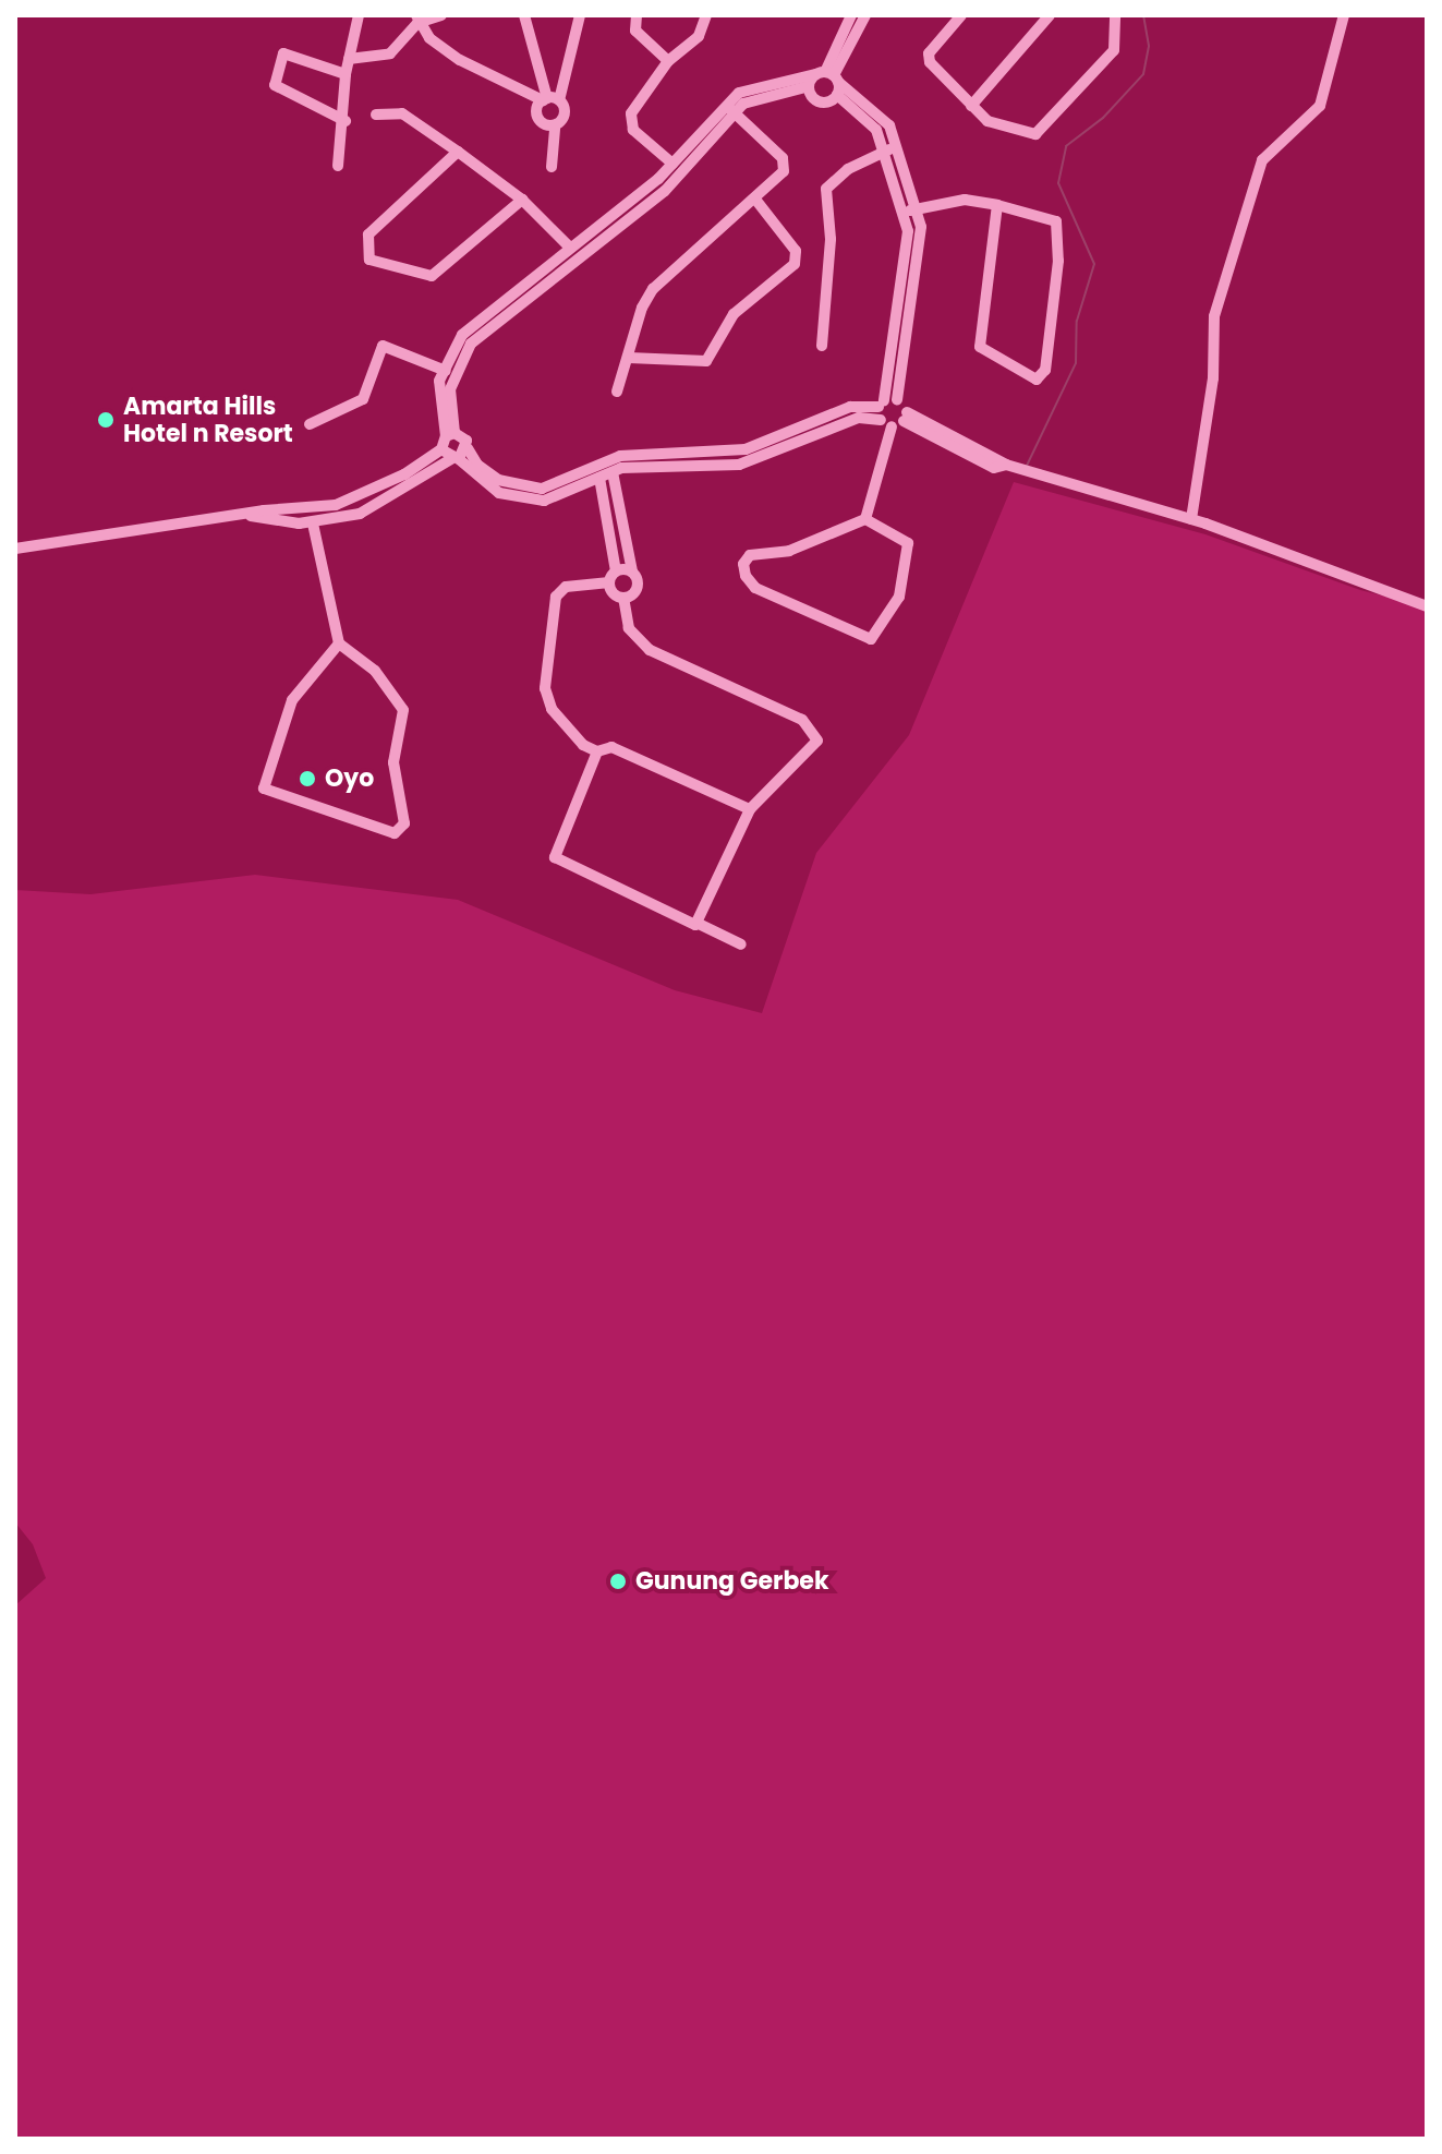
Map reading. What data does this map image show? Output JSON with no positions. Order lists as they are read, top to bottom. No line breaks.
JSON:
{"places":["Amarta Hills Hotel n Resort","Oyo","Gunung Gerbek"]}
